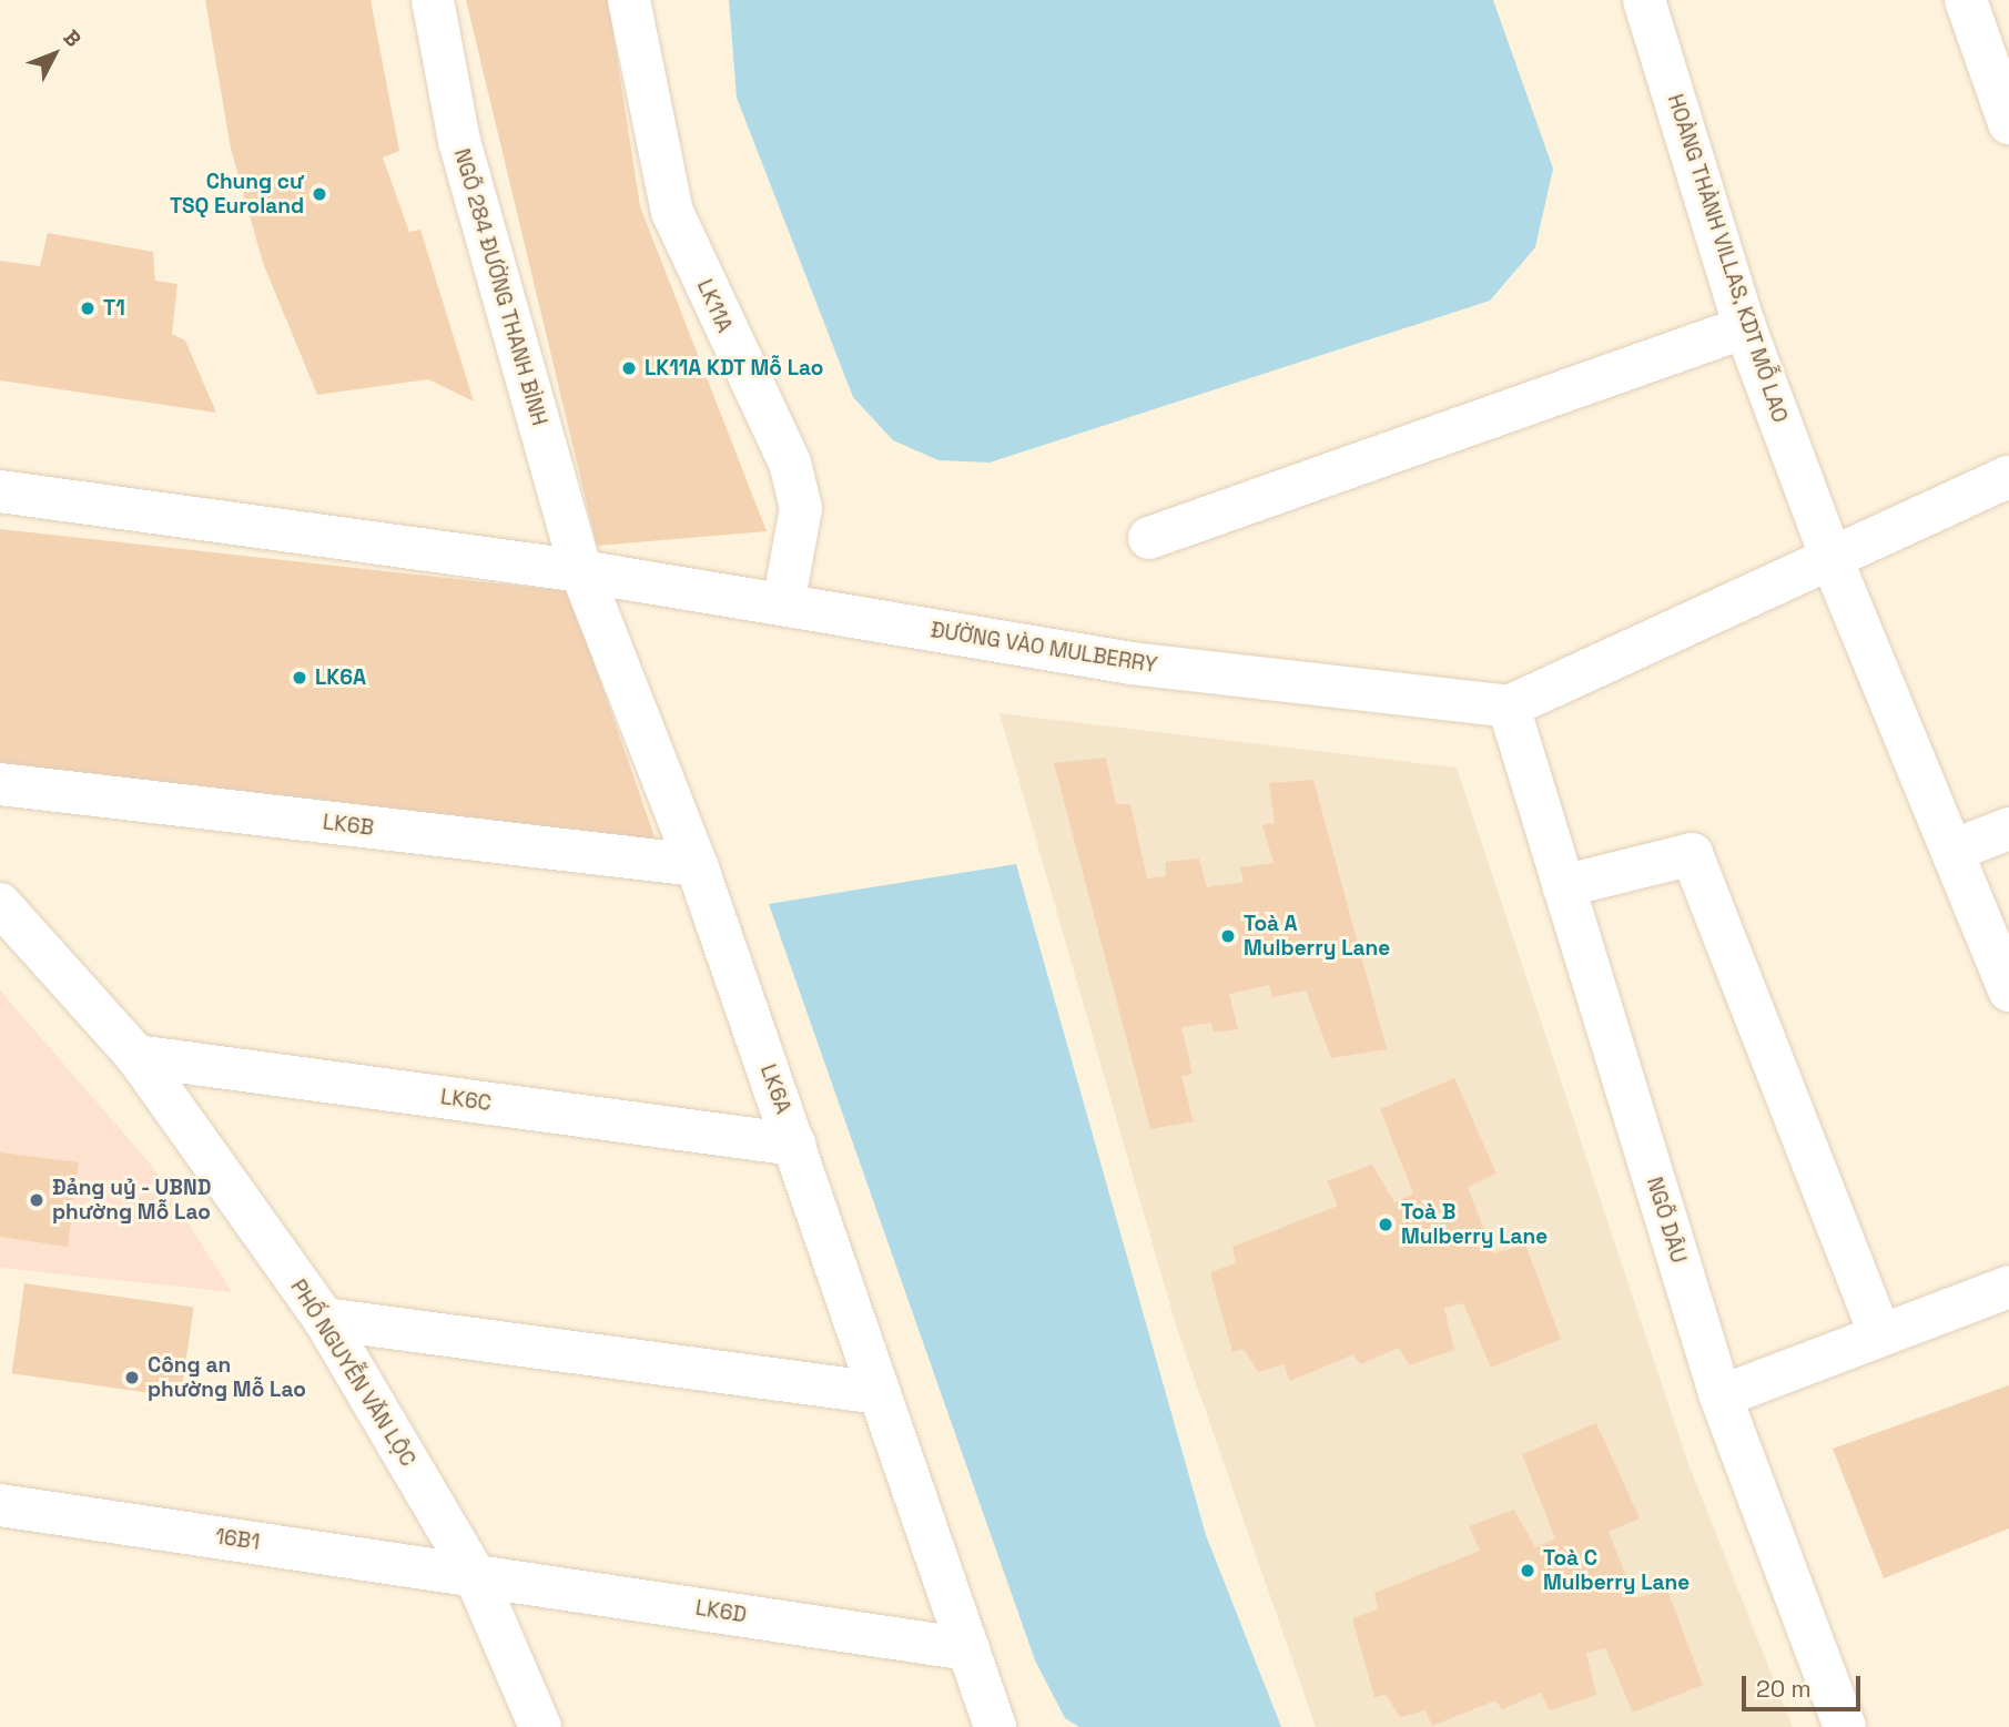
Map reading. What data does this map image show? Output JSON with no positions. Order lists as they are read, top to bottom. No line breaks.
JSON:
{"streets":{"street":["HOÀNG THÀNH VILLAS, KDT MỖ LAO","NGÕ 284 ĐƯỜNG THANH BÌNH","LK11A","ĐƯỜNG VÀO MULBERRY","LK6B","LK6A","LK6C","NGÕ DÂU","PHỐ NGUYỄN VĂN LỘC","16B1","LK6D"]},"crossings":[["NGÕ 284 ĐƯỜNG THANH BÌNH","ĐƯỜNG VÀO MULBERRY"],["NGÕ 284 ĐƯỜNG THANH BÌNH","LK6A"],["LK11A","ĐƯỜNG VÀO MULBERRY"],["ĐƯỜNG VÀO MULBERRY","LK6A"],["ĐƯỜNG VÀO MULBERRY","NGÕ DÂU"],["LK6B","LK6A"],["LK6A","LK6C"],["LK6A","LK6D"],["LK6C","PHỐ NGUYỄN VĂN LỘC"],["PHỐ NGUYỄN VĂN LỘC","16B1"],["PHỐ NGUYỄN VĂN LỘC","LK6D"],["16B1","LK6D"]],"places":["Chung cư TSQ Euroland","T1","LK11A KDT Mỗ Lao","LK6A","Toà A Mulberry Lane","Đảng uỷ - UBND phường Mỗ Lao","Toà B Mulberry Lane","Công an phường Mỗ Lao","Toà C Mulberry Lane"],"scale_bar":"20 m","north":"top right"}
